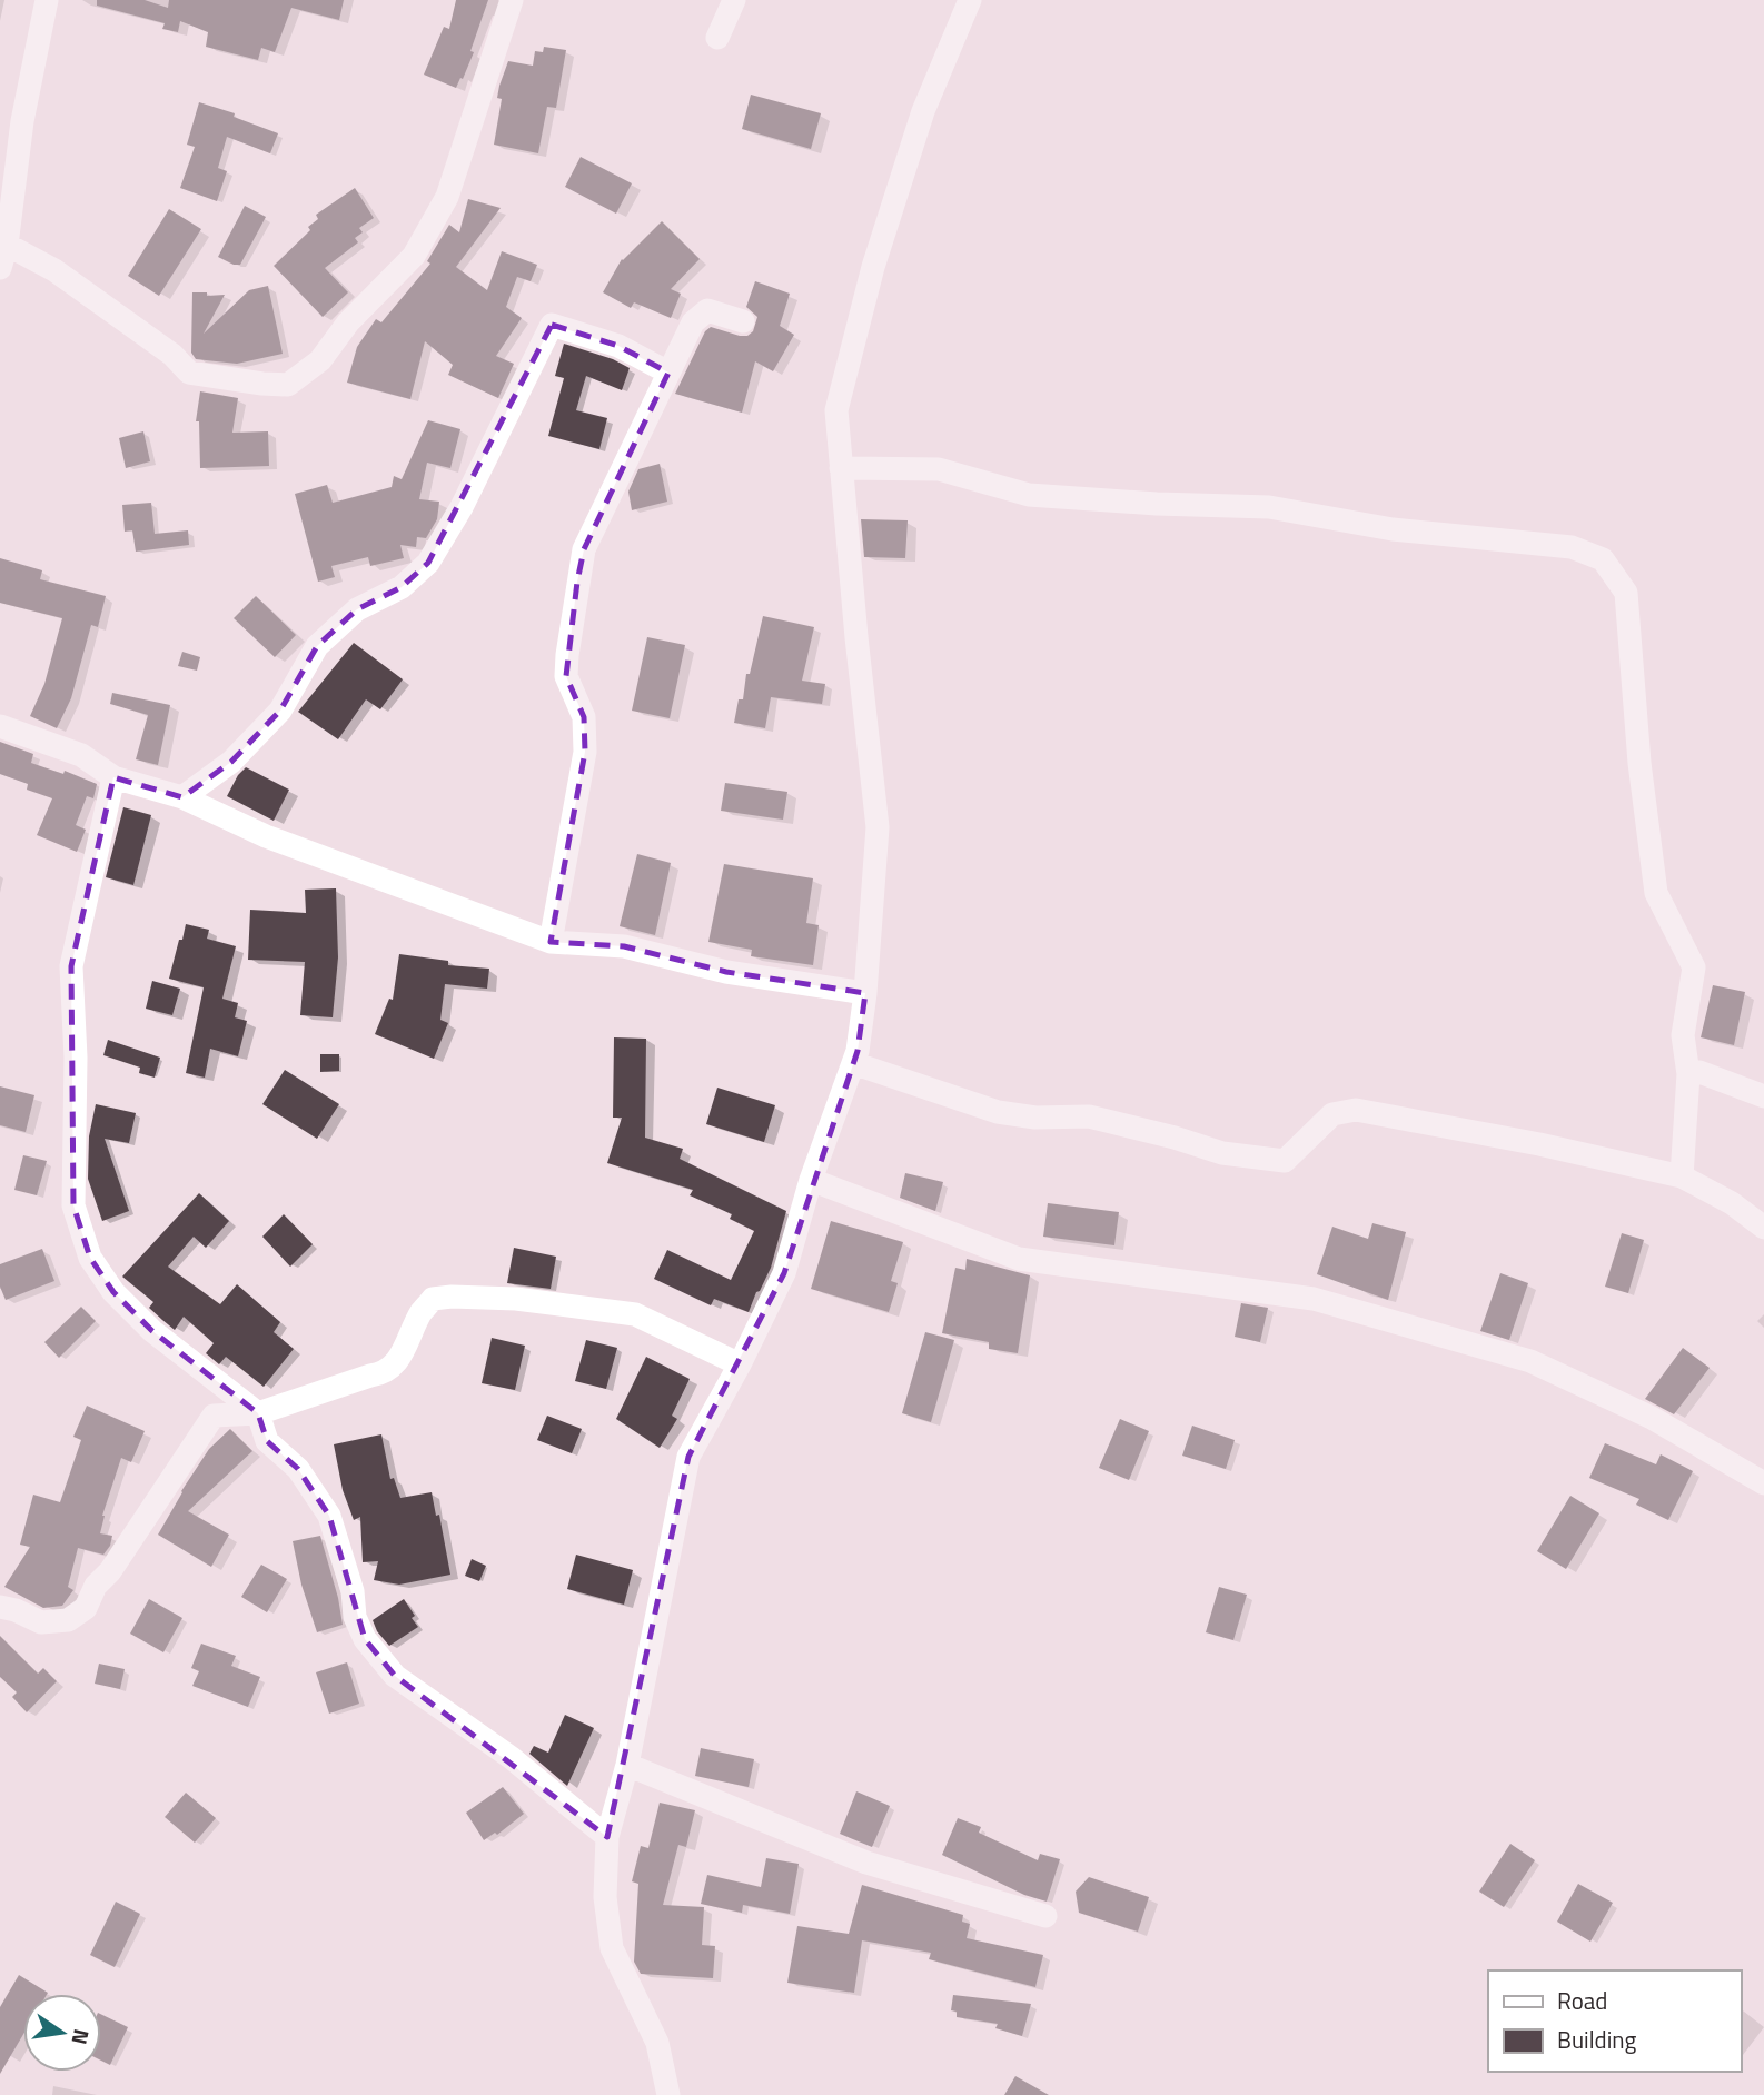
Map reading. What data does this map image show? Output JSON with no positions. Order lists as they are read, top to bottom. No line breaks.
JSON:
{"legend":["Road","Building"],"north":"right"}
